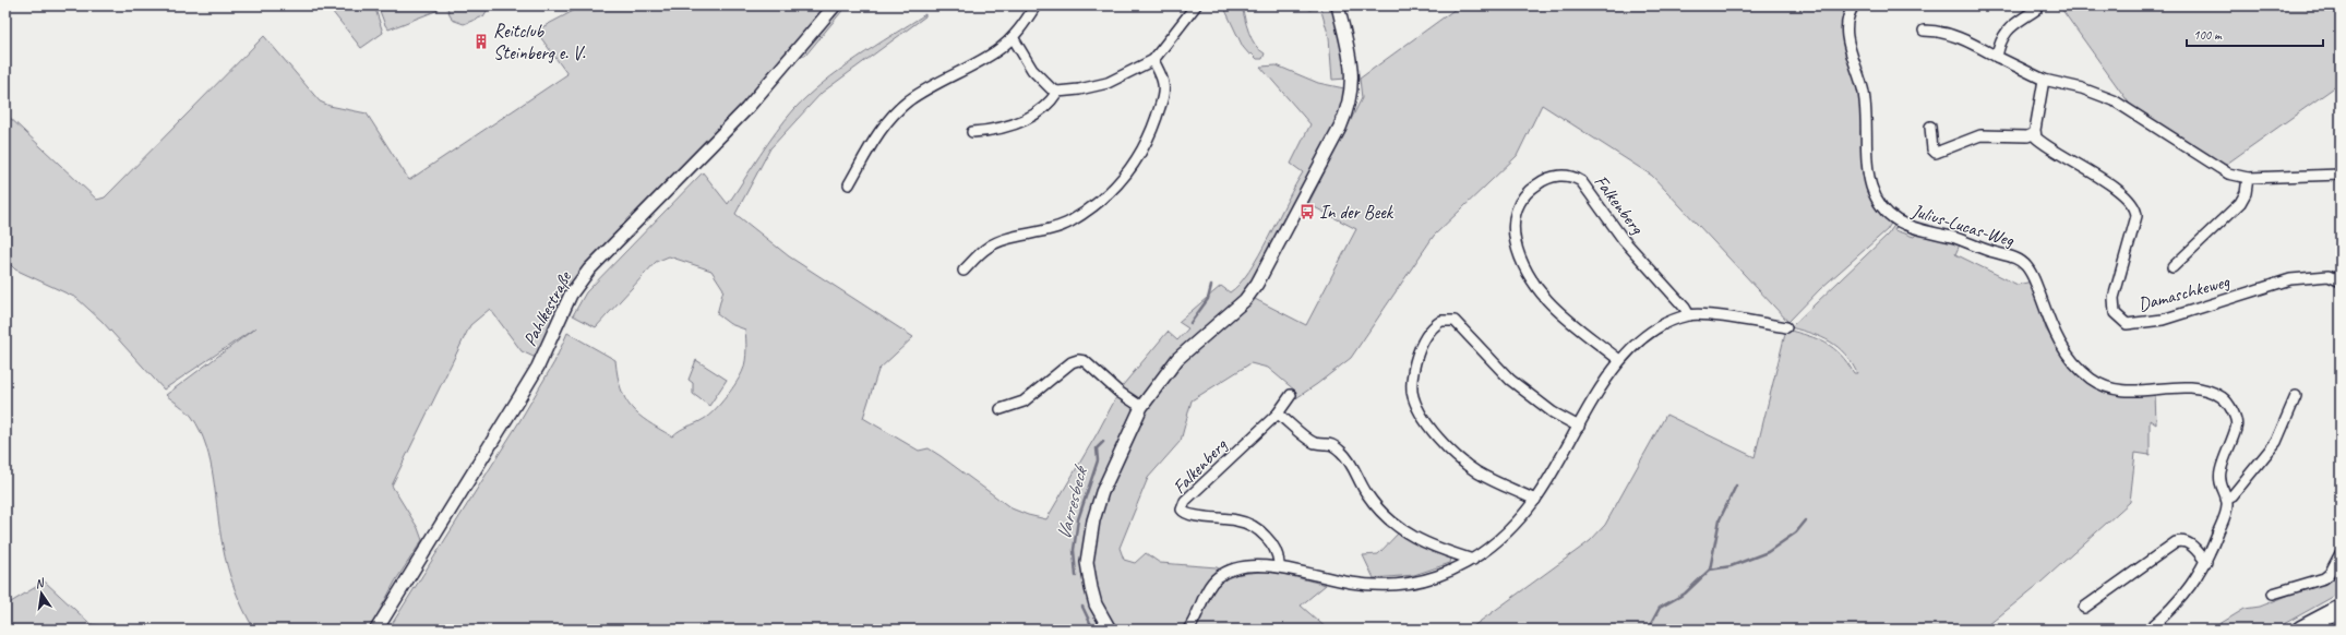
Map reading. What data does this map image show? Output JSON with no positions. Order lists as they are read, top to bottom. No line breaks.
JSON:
{"streets":{"street":["Falkenberg","Julius-Lucas-Weg","Damaschkeweg","Pahlkestraße"]},"water":["Varresbeck"],"places":{"building":["Reitclub Steinberg e. V."],"bus stop":["In der Beek"]},"scale_bar":"100 m","north":"top"}
